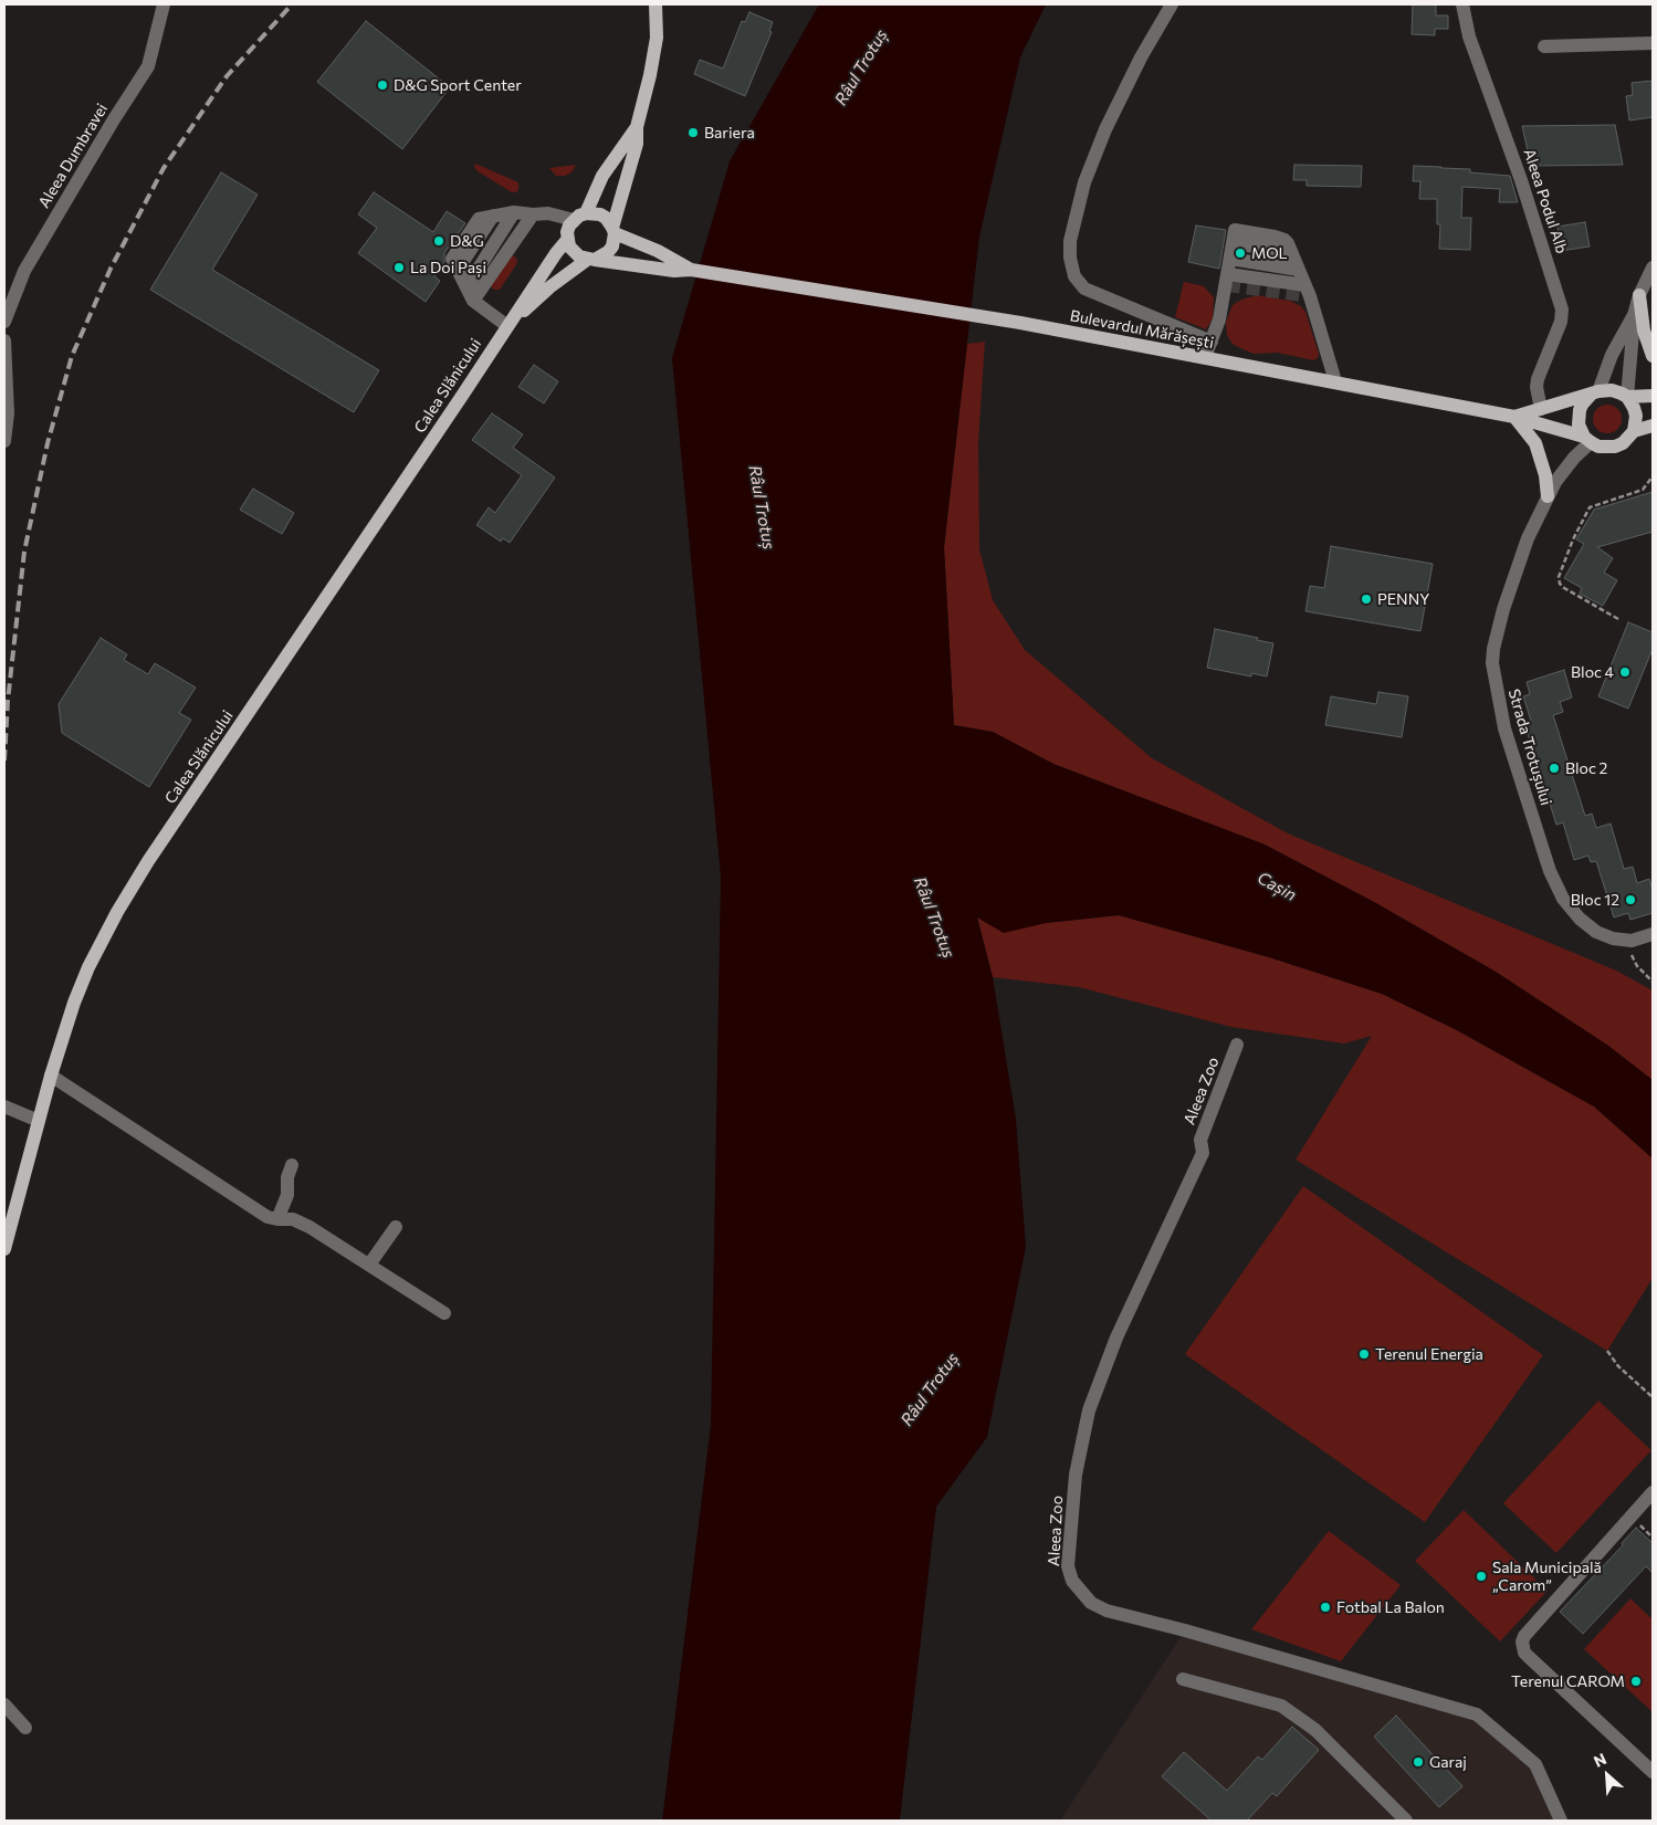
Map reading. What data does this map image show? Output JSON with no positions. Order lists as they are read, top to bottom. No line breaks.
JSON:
{"streets":{"main road":["Bulevardul Mărășești","Calea Slănicului"],"street":["Aleea Dumbravei","Aleea Podul Alb","Strada Trotușului","Aleea Zoo"]},"crossings":[["Bulevardul Mărășești","Calea Slănicului"],["Bulevardul Mărășești","Strada Trotușului"]],"water":["Râul Trotuș","Cașin"],"places":["D&G Sport Center","Bariera","D&G","MOL","La Doi Pași","PENNY","Bloc 4","Bloc 2","Bloc 12","Terenul Energia","Sala Municipală „Carom”","Fotbal La Balon","Terenul CAROM","Garaj"],"north":"top left"}
